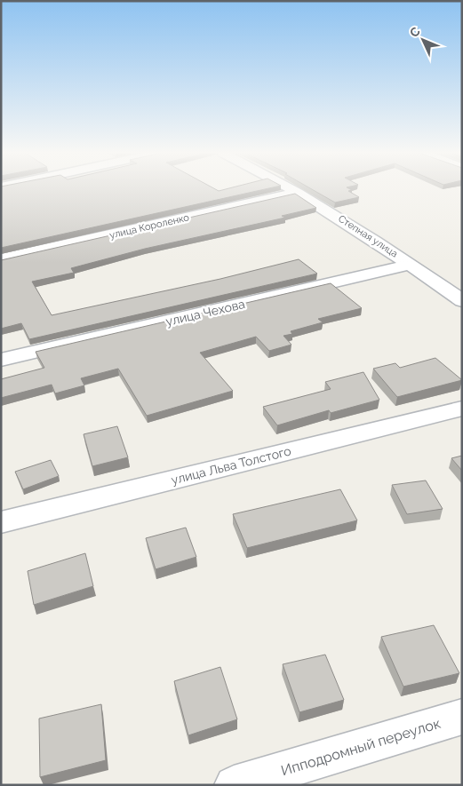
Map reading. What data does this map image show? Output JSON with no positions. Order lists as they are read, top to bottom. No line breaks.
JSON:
{"streets":{"street":["улица Короленко","Степная улица","улица Чехова","улица Льва Толстого","Ипподромный переулок"]},"crossings":[["улица Короленко","Степная улица"],["Степная улица","улица Чехова"]],"north":"top left"}
